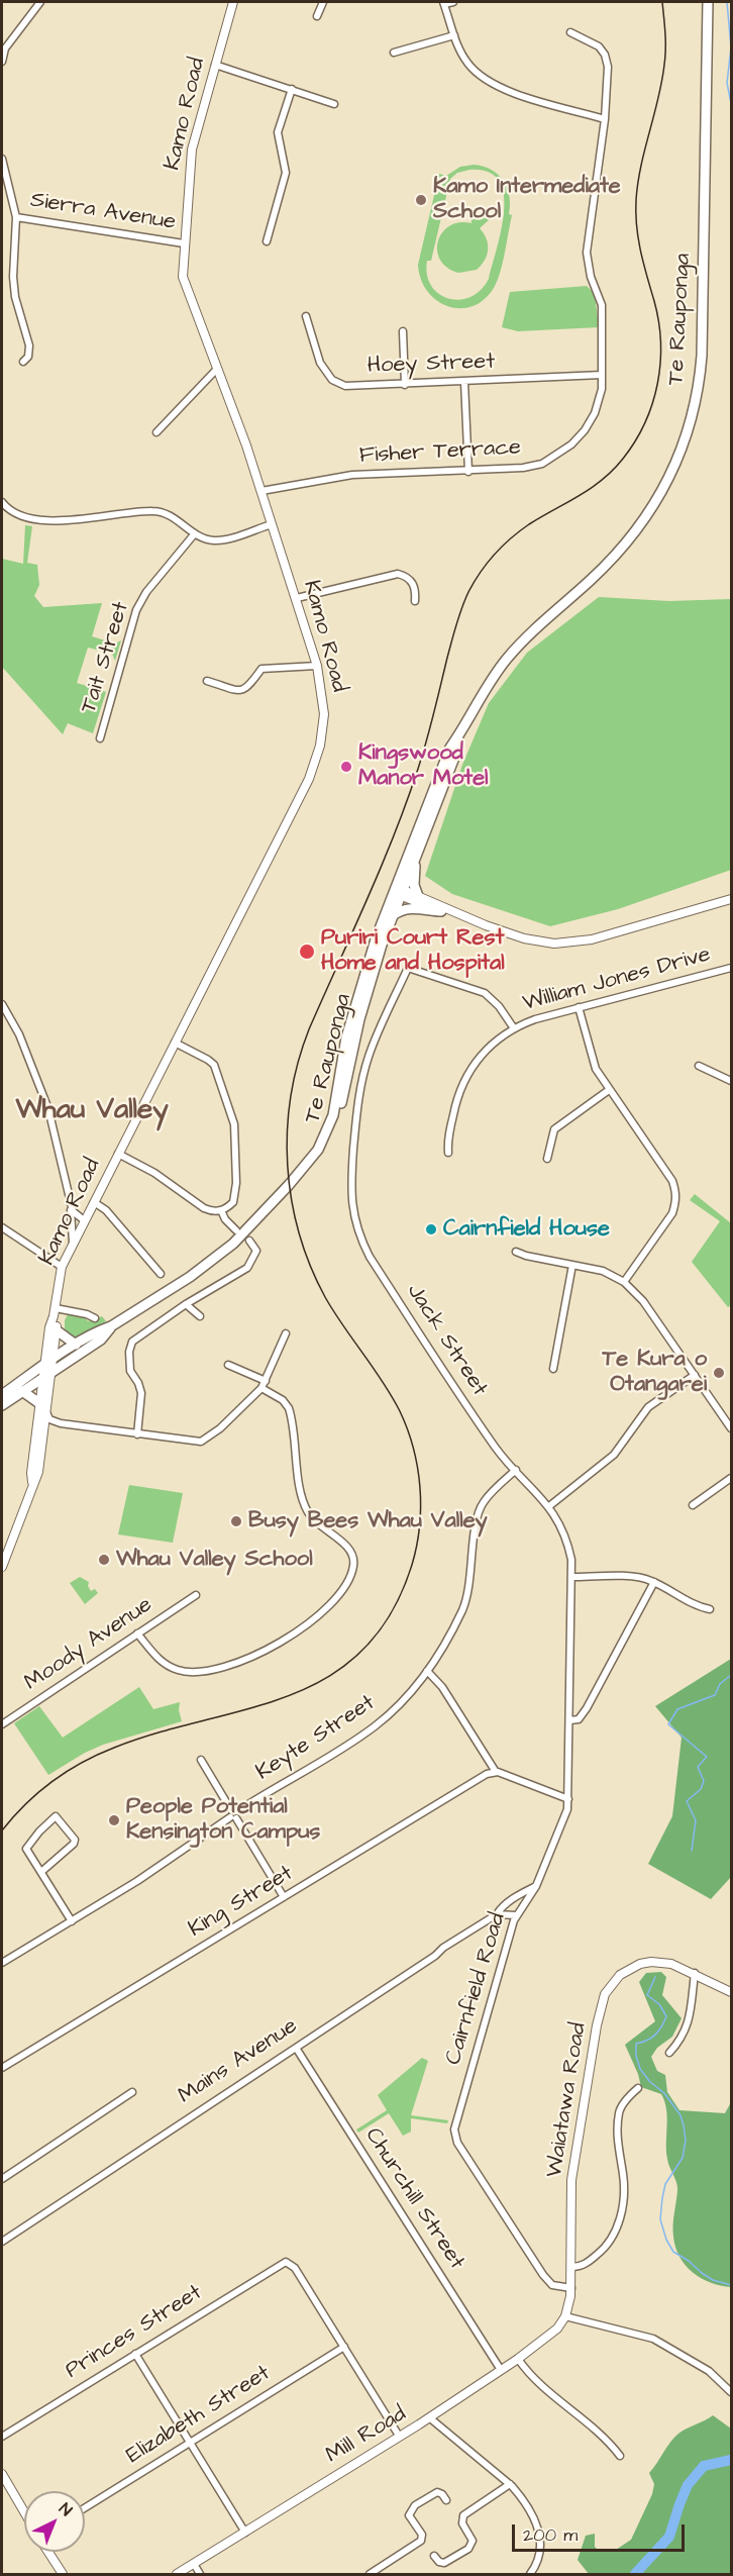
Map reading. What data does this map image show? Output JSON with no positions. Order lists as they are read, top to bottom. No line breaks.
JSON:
{"streets":{"highway":["Te Rauponga"],"main road":["Kamo Road","Waiatawa Road","Mill Road"],"street":["Sierra Avenue","Hoey Street","Fisher Terrace","Tait Street","William Jones Drive","Jack Street","Moody Avenue","Keyte Street","King Street","Cairnfield Road","Mains Avenue","Churchill Street","Princes Street","Elizabeth Street"]},"crossings":[["Kamo Road","Sierra Avenue"],["Kamo Road","Te Rauponga"],["Kamo Road","Fisher Terrace"],["Hoey Street","Fisher Terrace"],["William Jones Drive","Jack Street"],["Jack Street","Keyte Street"],["Jack Street","Cairnfield Road"],["Cairnfield Road","Mains Avenue"],["Cairnfield Road","Waiatawa Road"],["Mains Avenue","Churchill Street"],["Waiatawa Road","Mill Road"],["Churchill Street","Mill Road"],["Princes Street","Elizabeth Street"]],"districts":["Whau Valley"],"places":["Kamo Intermediate School","Kingswood Manor Motel","Puriri Court Rest Home and Hospital","Cairnfield House","Te Kura o Otangarei","Busy Bees Whau Valley","Whau Valley School","People Potential Kensington Campus"],"scale_bar":"200 m","north":"top right"}
